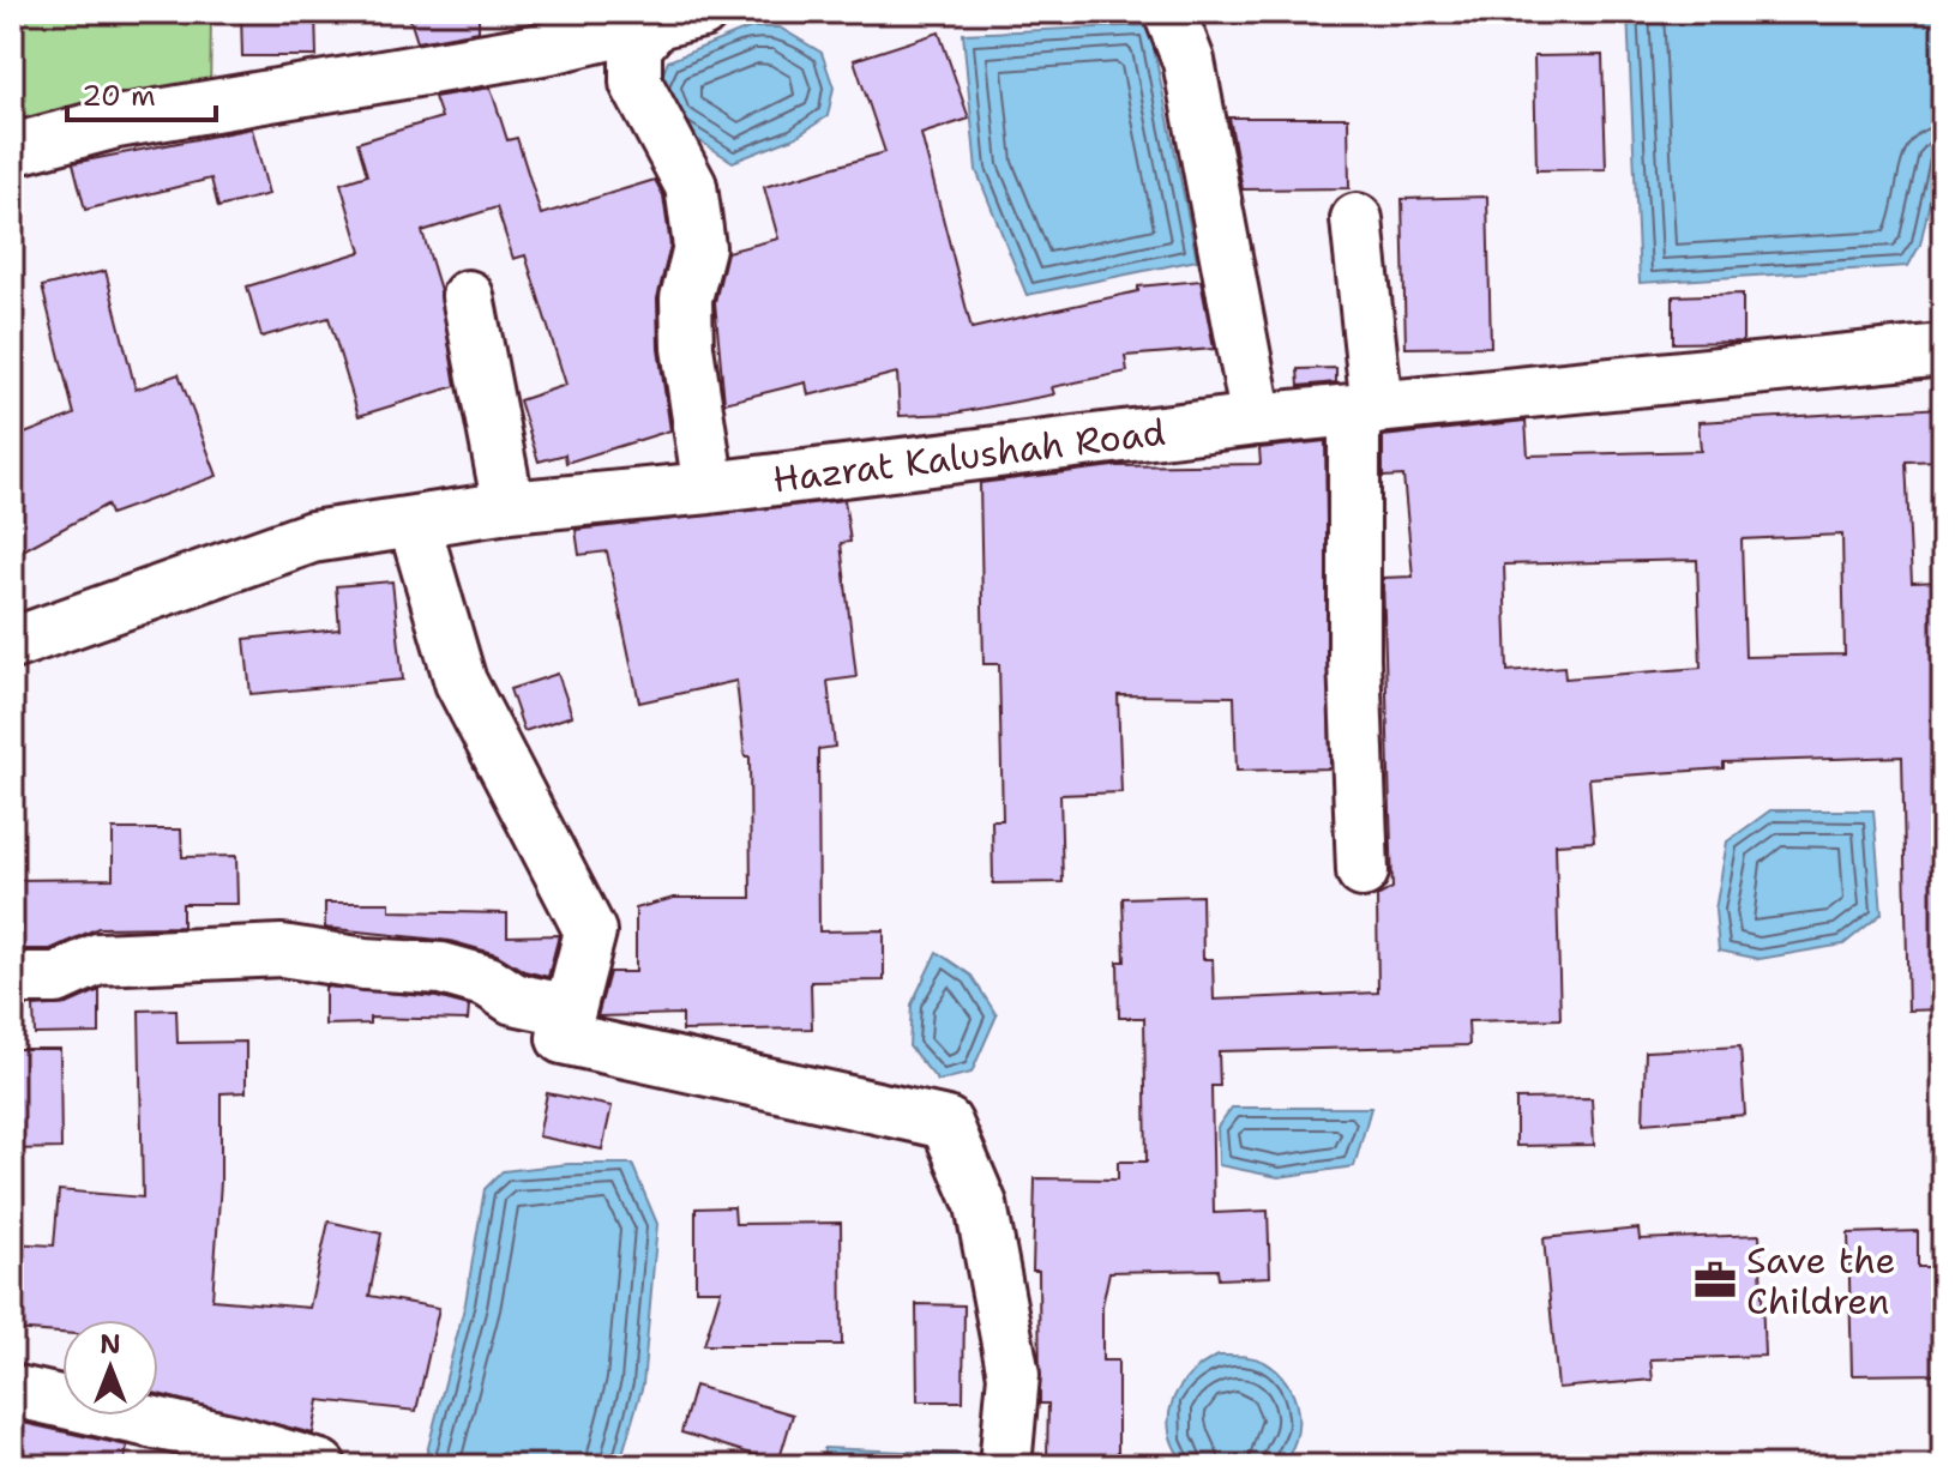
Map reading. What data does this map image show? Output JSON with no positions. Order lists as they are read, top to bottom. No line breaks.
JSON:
{"streets":{"street":["Hazrat Kalushah Road"]},"places":{"office":["Save the Children"]},"scale_bar":"20 m","north":"top"}
